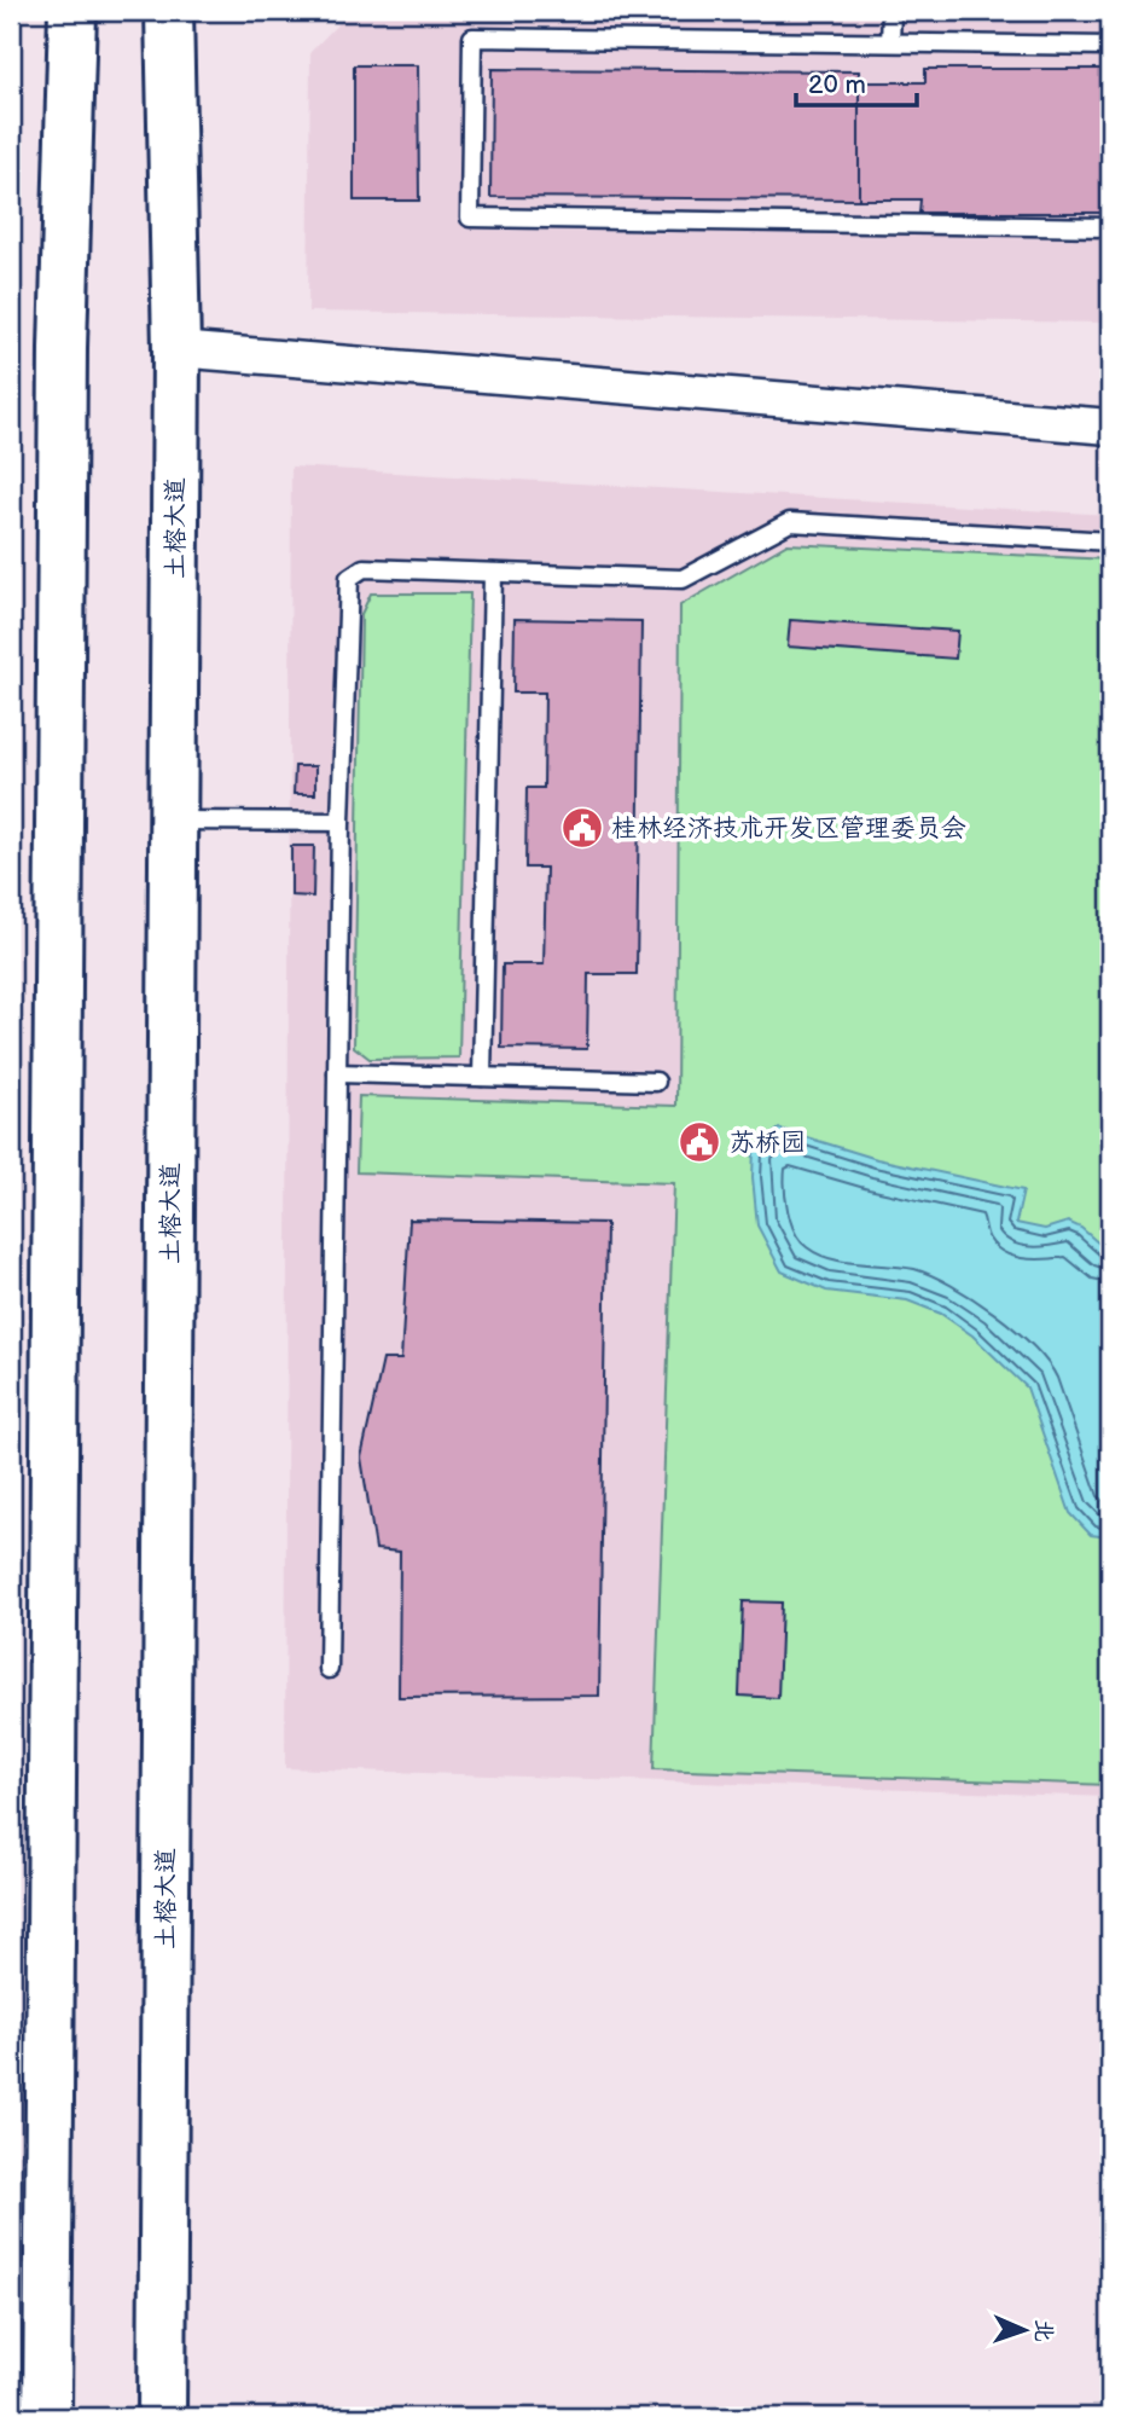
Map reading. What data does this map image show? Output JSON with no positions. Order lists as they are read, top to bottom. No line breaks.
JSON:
{"streets":{"main road":["土榕大道"]},"places":{"public building":["桂林经济技术开发区管理委员会","苏桥园"]},"scale_bar":"20 m","north":"right"}
